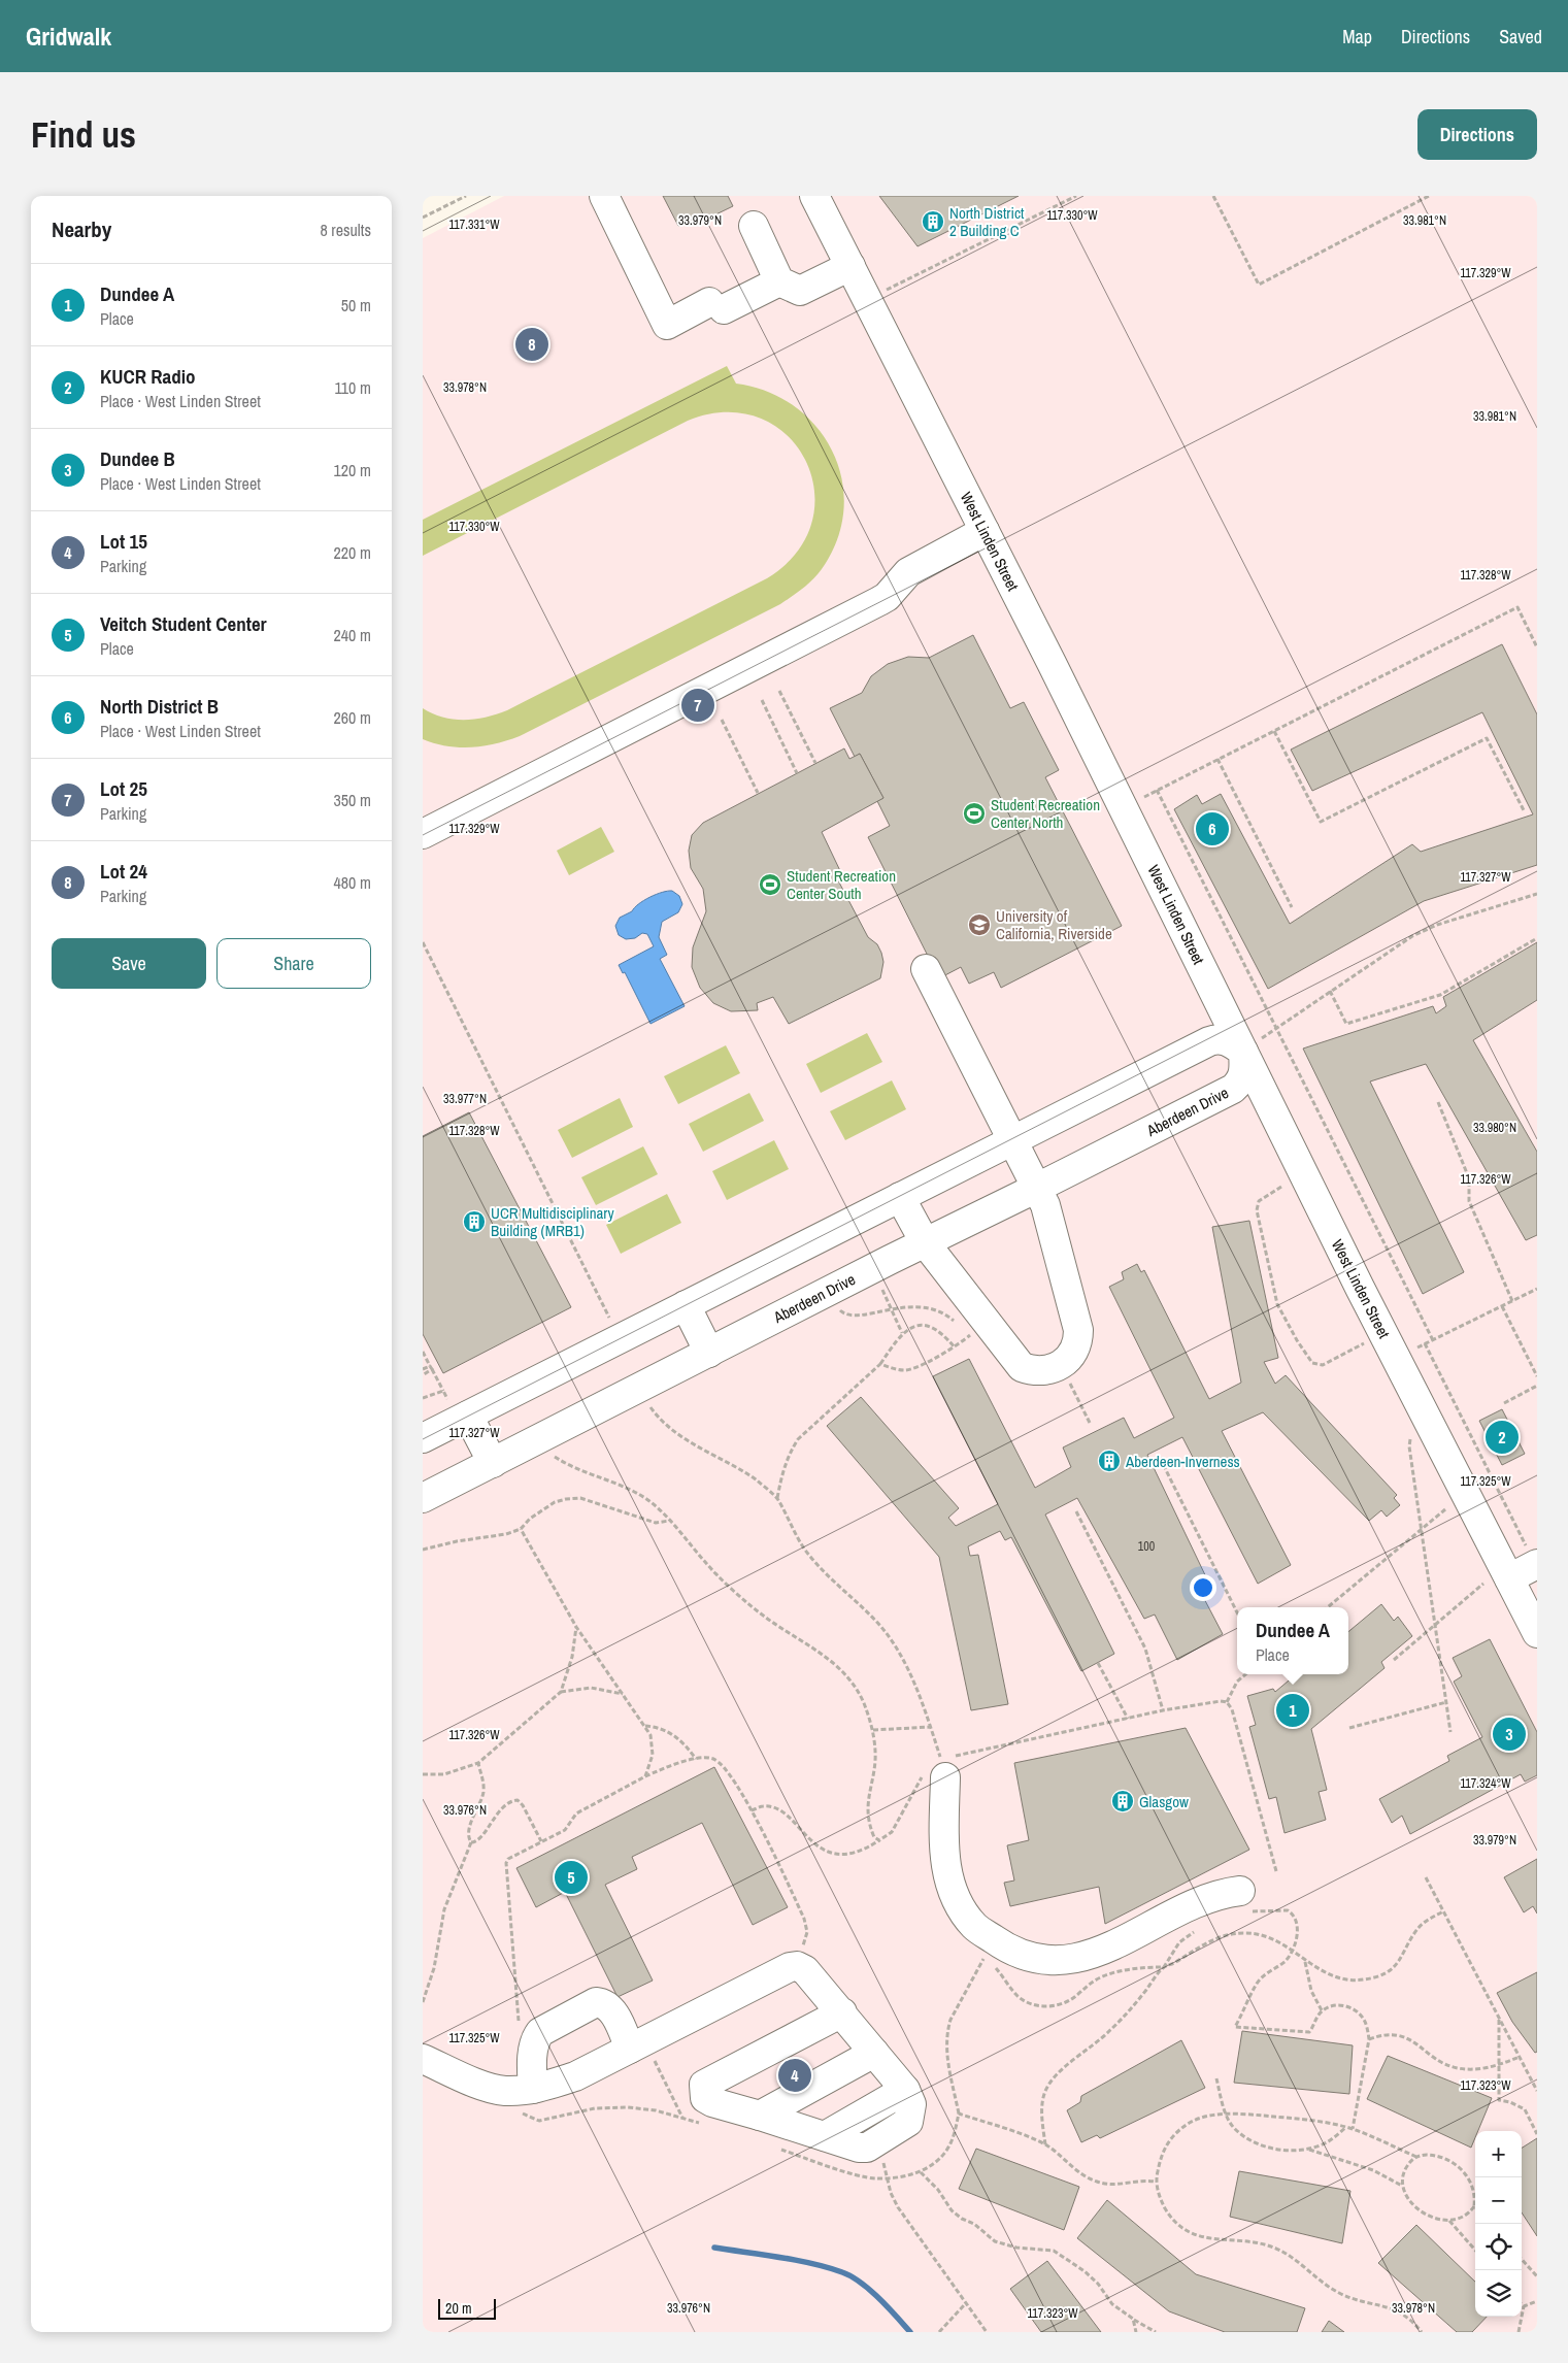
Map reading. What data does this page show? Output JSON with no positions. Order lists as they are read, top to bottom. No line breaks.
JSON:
{"streets":{"street":["West Linden Street","Aberdeen Drive"]},"crossings":[["West Linden Street","Aberdeen Drive"]],"places":{"building":["North District 2 Building C","UCR Multidisciplinary Building (MRB1)","Aberdeen-Inverness","Glasgow"],"sports":["Student Recreation Center North","Student Recreation Center South"],"school or university":["University of California, Riverside"]},"house_numbers":["100"],"scale_bar":"20 m","page":{"header":"Gridwalk","nav":["Map","Directions","Saved"],"buttons":["Directions",["Save","Share"]],"title":"Find us","heading":["Nearby","8 results"],"list":[{"mark":"1","name":"Dundee A","note":"Place","value":"50 m"},{"mark":"2","name":"KUCR Radio","note":"Place · West Linden Street","value":"110 m"},{"mark":"3","name":"Dundee B","note":"Place · West Linden Street","value":"120 m"},{"mark":"4","name":"Lot 15","note":"Parking","value":"220 m"},{"mark":"5","name":"Veitch Student Center","note":"Place","value":"240 m"},{"mark":"6","name":"North District B","note":"Place · West Linden Street","value":"260 m"},{"mark":"7","name":"Lot 25","note":"Parking","value":"350 m"},{"mark":"8","name":"Lot 24","note":"Parking","value":"480 m"}],"pins":["8","7","6","2","1","3","5","4"],"popup":["Dundee A","Place"],"map_buttons":["+","−"],"scale":"20 m"},"coordinates":["117.330°W","33.979°N","33.981°N","117.331°W","117.329°W","33.978°N","117.328°W","117.327°W","33.977°N","33.980°N","117.326°W","117.325°W","117.324°W","33.976°N","117.323°W"]}
